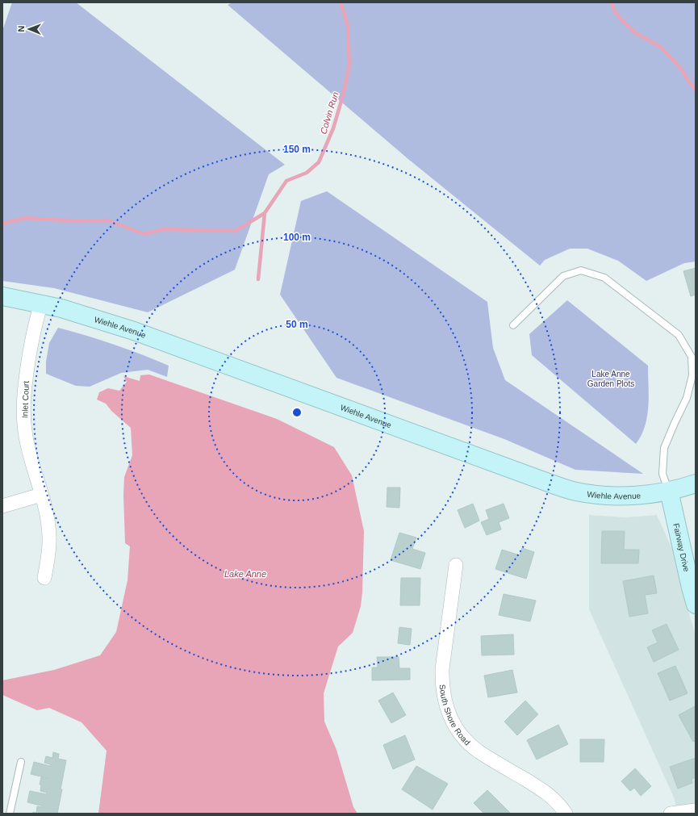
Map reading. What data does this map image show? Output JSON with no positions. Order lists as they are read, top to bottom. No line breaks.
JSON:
{"streets":{"main road":["Wiehle Avenue","Fairway Drive"],"street":["Inlet Court","South Shore Road"]},"crossings":[["Wiehle Avenue","Inlet Court"],["Wiehle Avenue","Fairway Drive"]],"water":["Colvin Run","Lake Anne"],"parks":["Lake Anne Garden Plots"],"north":"left","rings":["150 m","100 m","50 m"]}
